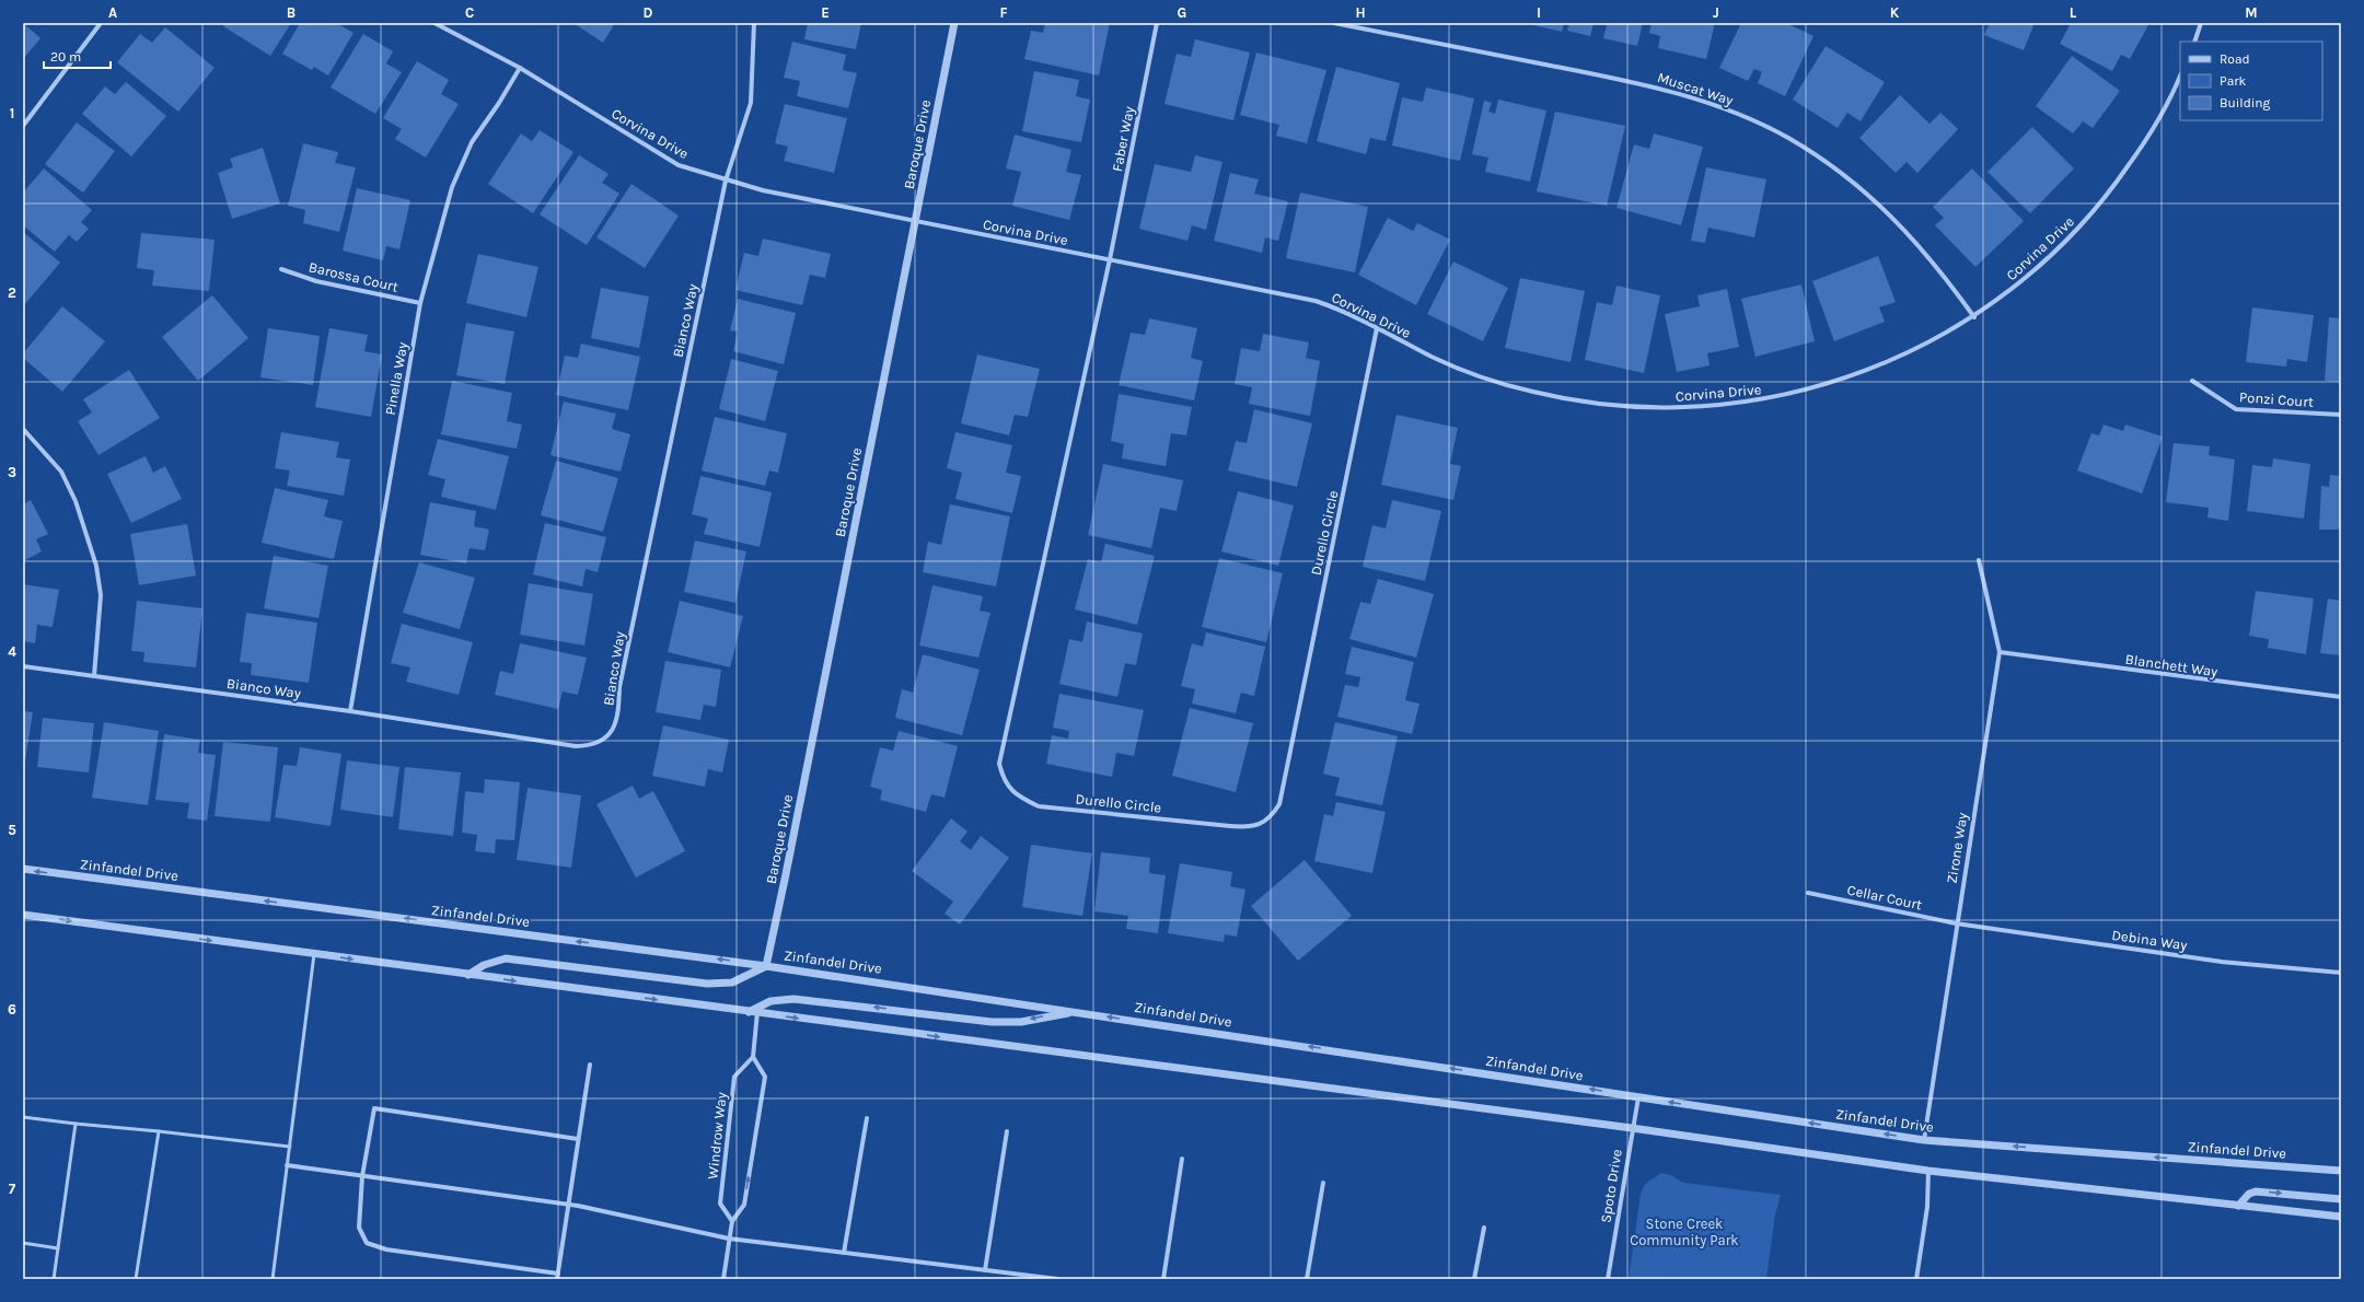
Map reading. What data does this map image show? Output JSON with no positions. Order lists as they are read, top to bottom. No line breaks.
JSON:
{"streets":{"street":["Muscat Way","Corvina Drive","Faber Way","Baroque Drive","Barossa Court","Bianco Way","Pinella Way","Ponzi Court","Durello Circle","Blanchett Way","Zirone Way","Zinfandel Drive","Cellar Court","Debina Way","Windrow Way","Spoto Drive"]},"crossings":[["Muscat Way","Corvina Drive"],["Corvina Drive","Faber Way"],["Corvina Drive","Baroque Drive"],["Corvina Drive","Bianco Way"],["Corvina Drive","Pinella Way"],["Corvina Drive","Durello Circle"],["Faber Way","Durello Circle"],["Baroque Drive","Zinfandel Drive"],["Barossa Court","Pinella Way"],["Bianco Way","Pinella Way"],["Blanchett Way","Zirone Way"],["Zirone Way","Zinfandel Drive"],["Zirone Way","Cellar Court"],["Zirone Way","Debina Way"],["Zinfandel Drive","Spoto Drive"],["Cellar Court","Debina Way"]],"parks":["Stone Creek Community Park"],"legend":["Road","Park","Building"],"scale_bar":"20 m","grid":{"columns":["A","B","C","D","E","F","G","H","I","J","K","L","M"],"rows":["1","2","3","4","5","6","7"]}}
